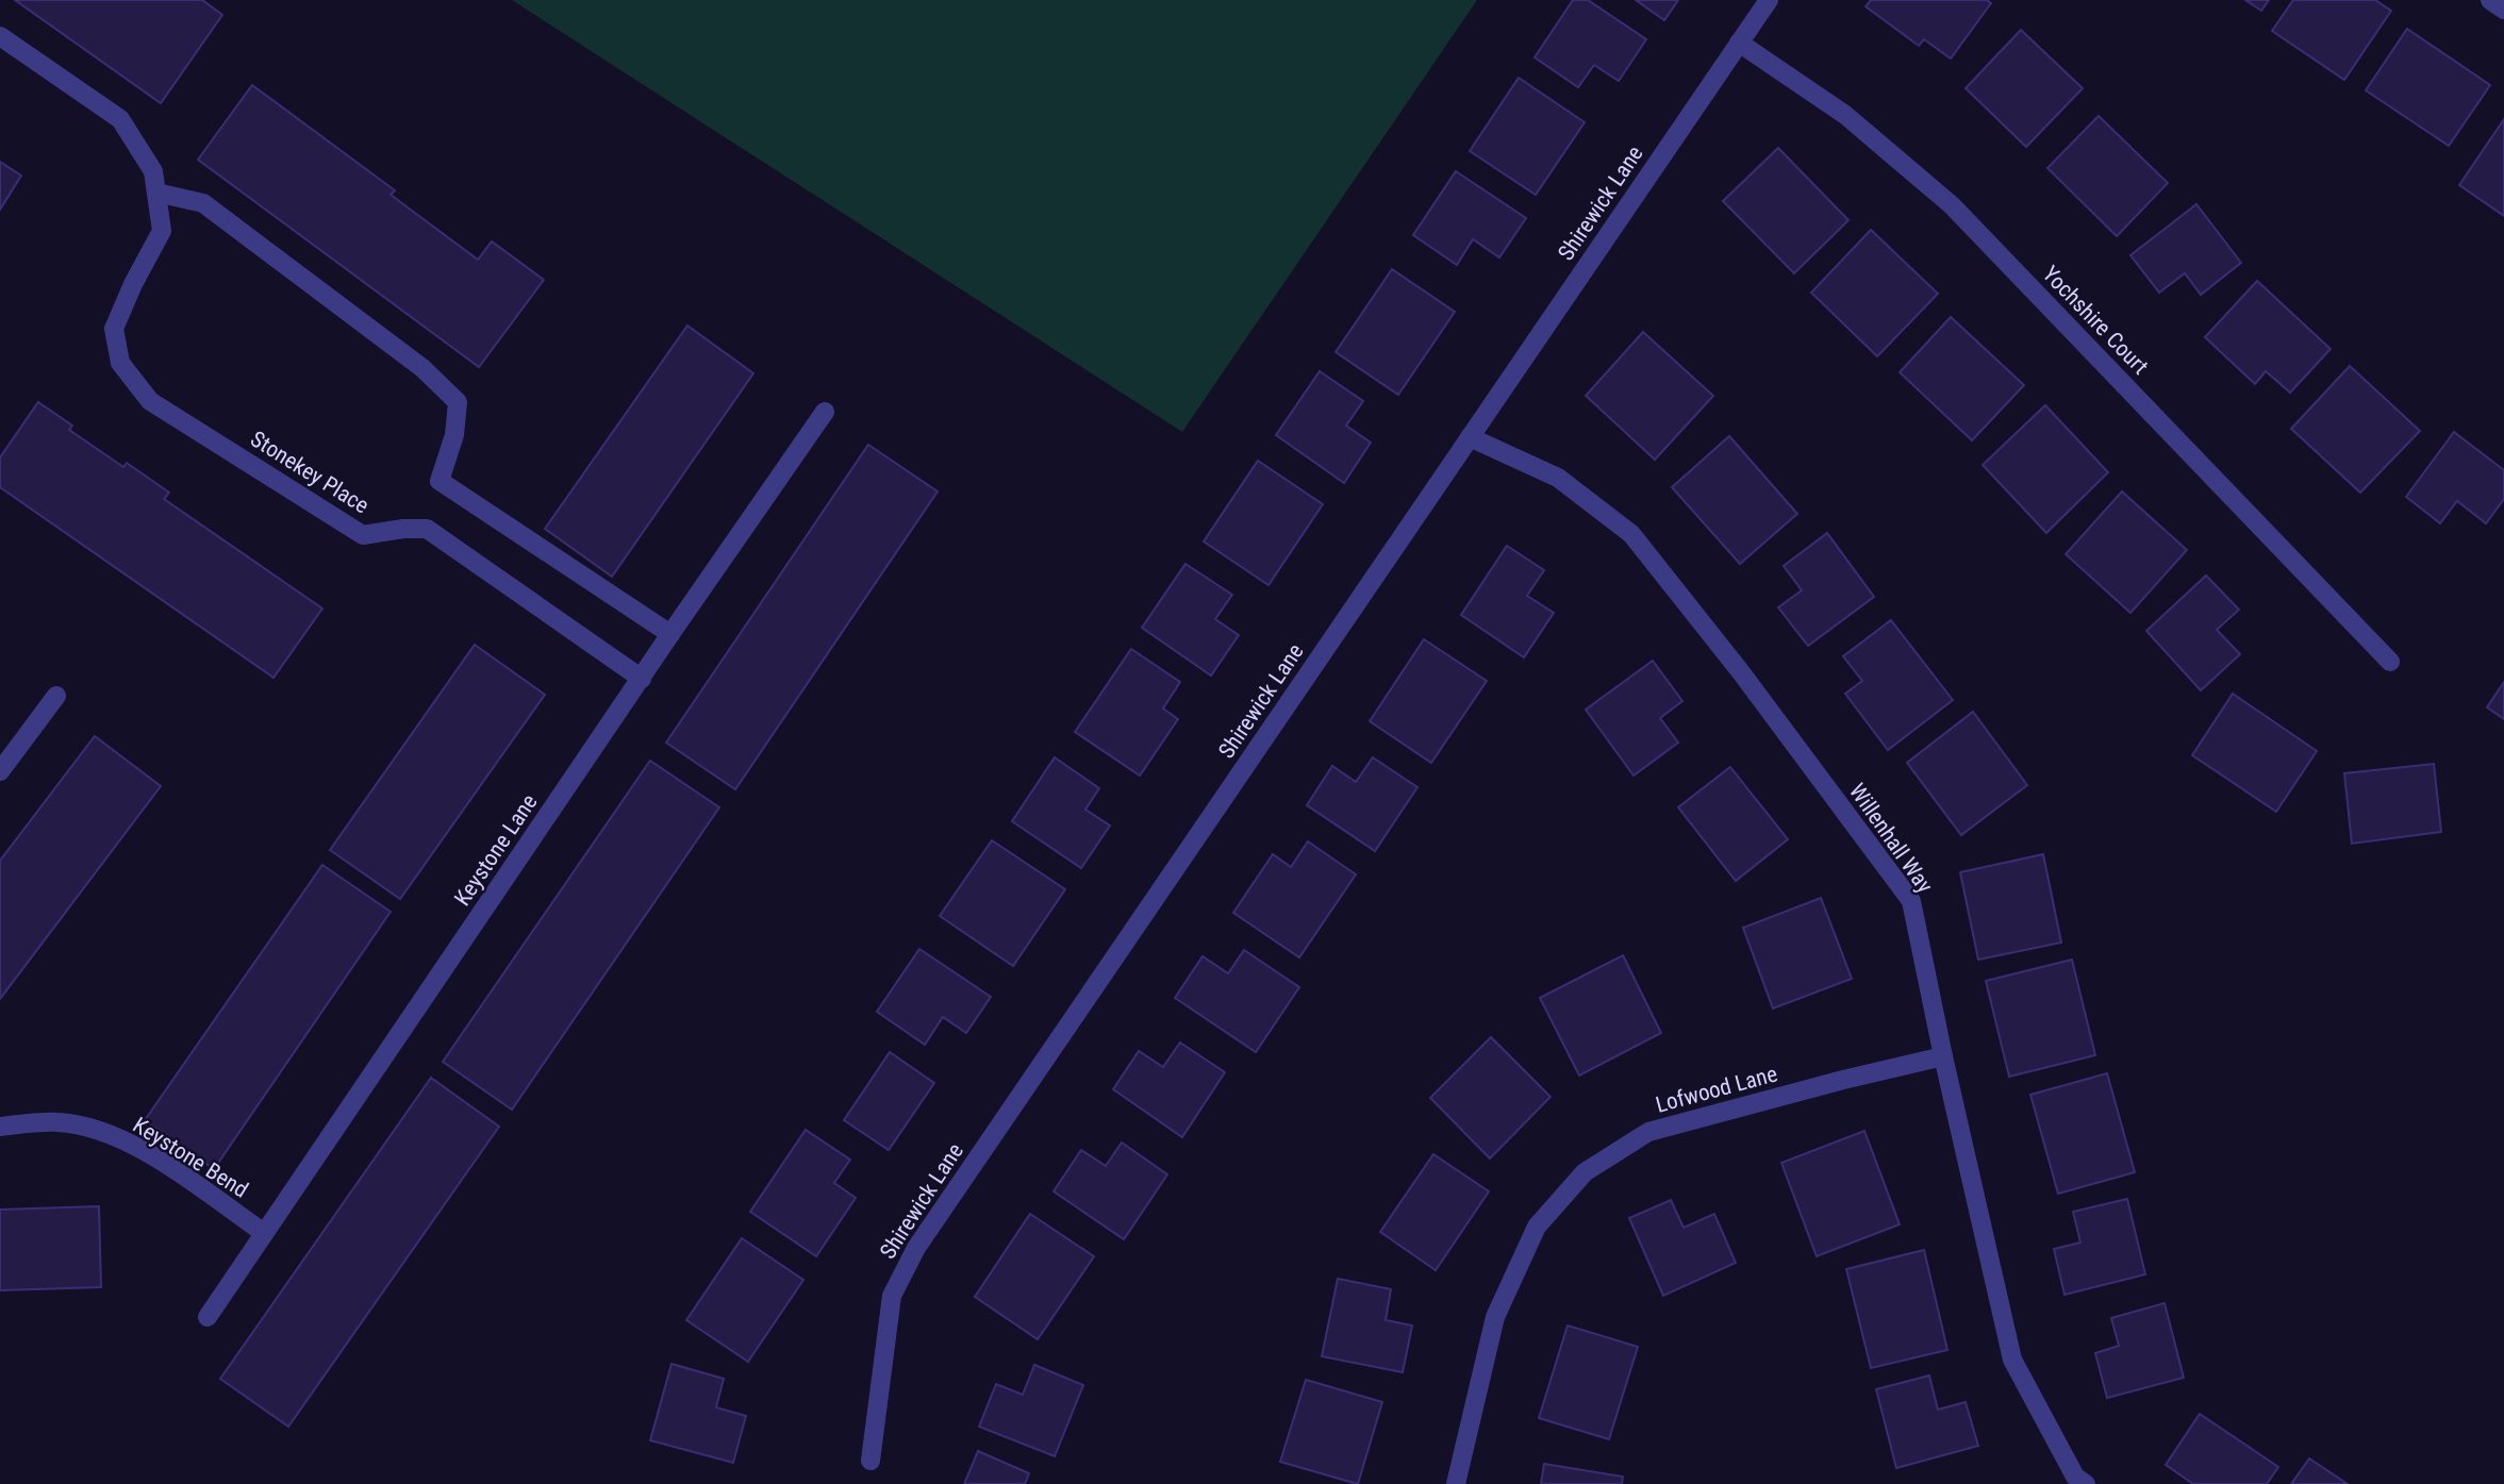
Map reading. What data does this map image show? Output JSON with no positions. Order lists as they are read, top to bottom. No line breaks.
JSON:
{"streets":{"street":["Shirewick Lane","Yochshire Court","Stonekey Place","Willenhall Way","Keystone Lane","Lofwood Lane","Keystone Bend"]},"crossings":[["Shirewick Lane","Yochshire Court"],["Shirewick Lane","Willenhall Way"],["Stonekey Place","Keystone Lane"],["Willenhall Way","Lofwood Lane"],["Keystone Lane","Keystone Bend"]]}
